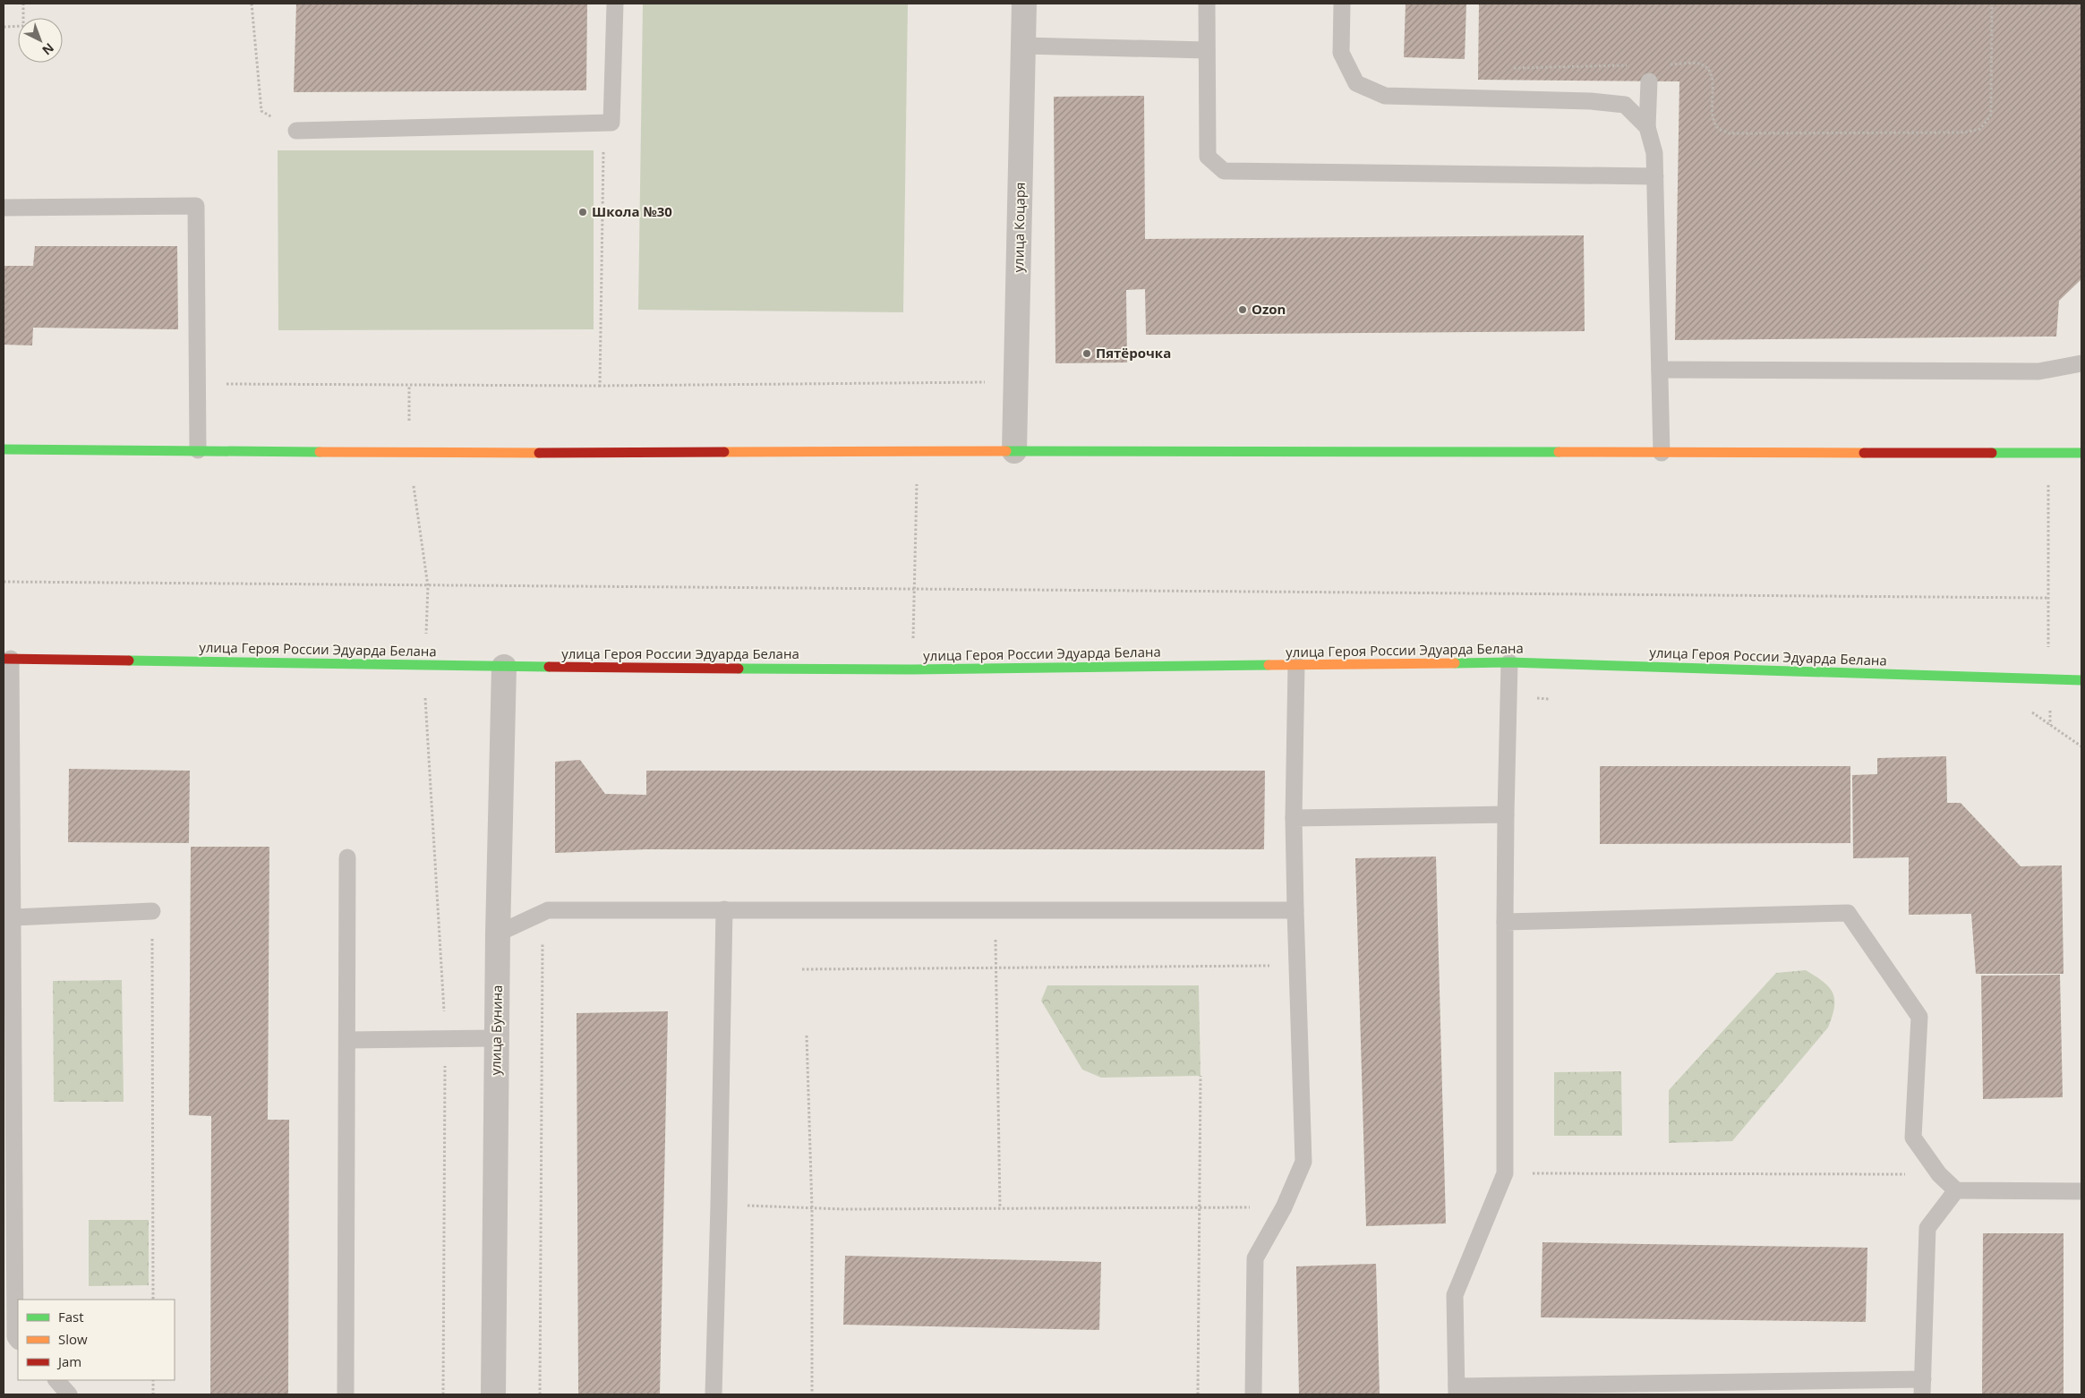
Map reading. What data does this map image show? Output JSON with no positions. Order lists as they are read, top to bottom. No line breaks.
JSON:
{"streets":{"street":["улица Коцаря","улица Героя России Эдуарда Белана","улица Бунина"]},"crossings":[["улица Героя России Эдуарда Белана","улица Бунина"]],"places":["Школа №30","Ozon","Пятёрочка"],"legend":["Fast","Slow","Jam"],"north":"bottom right"}
